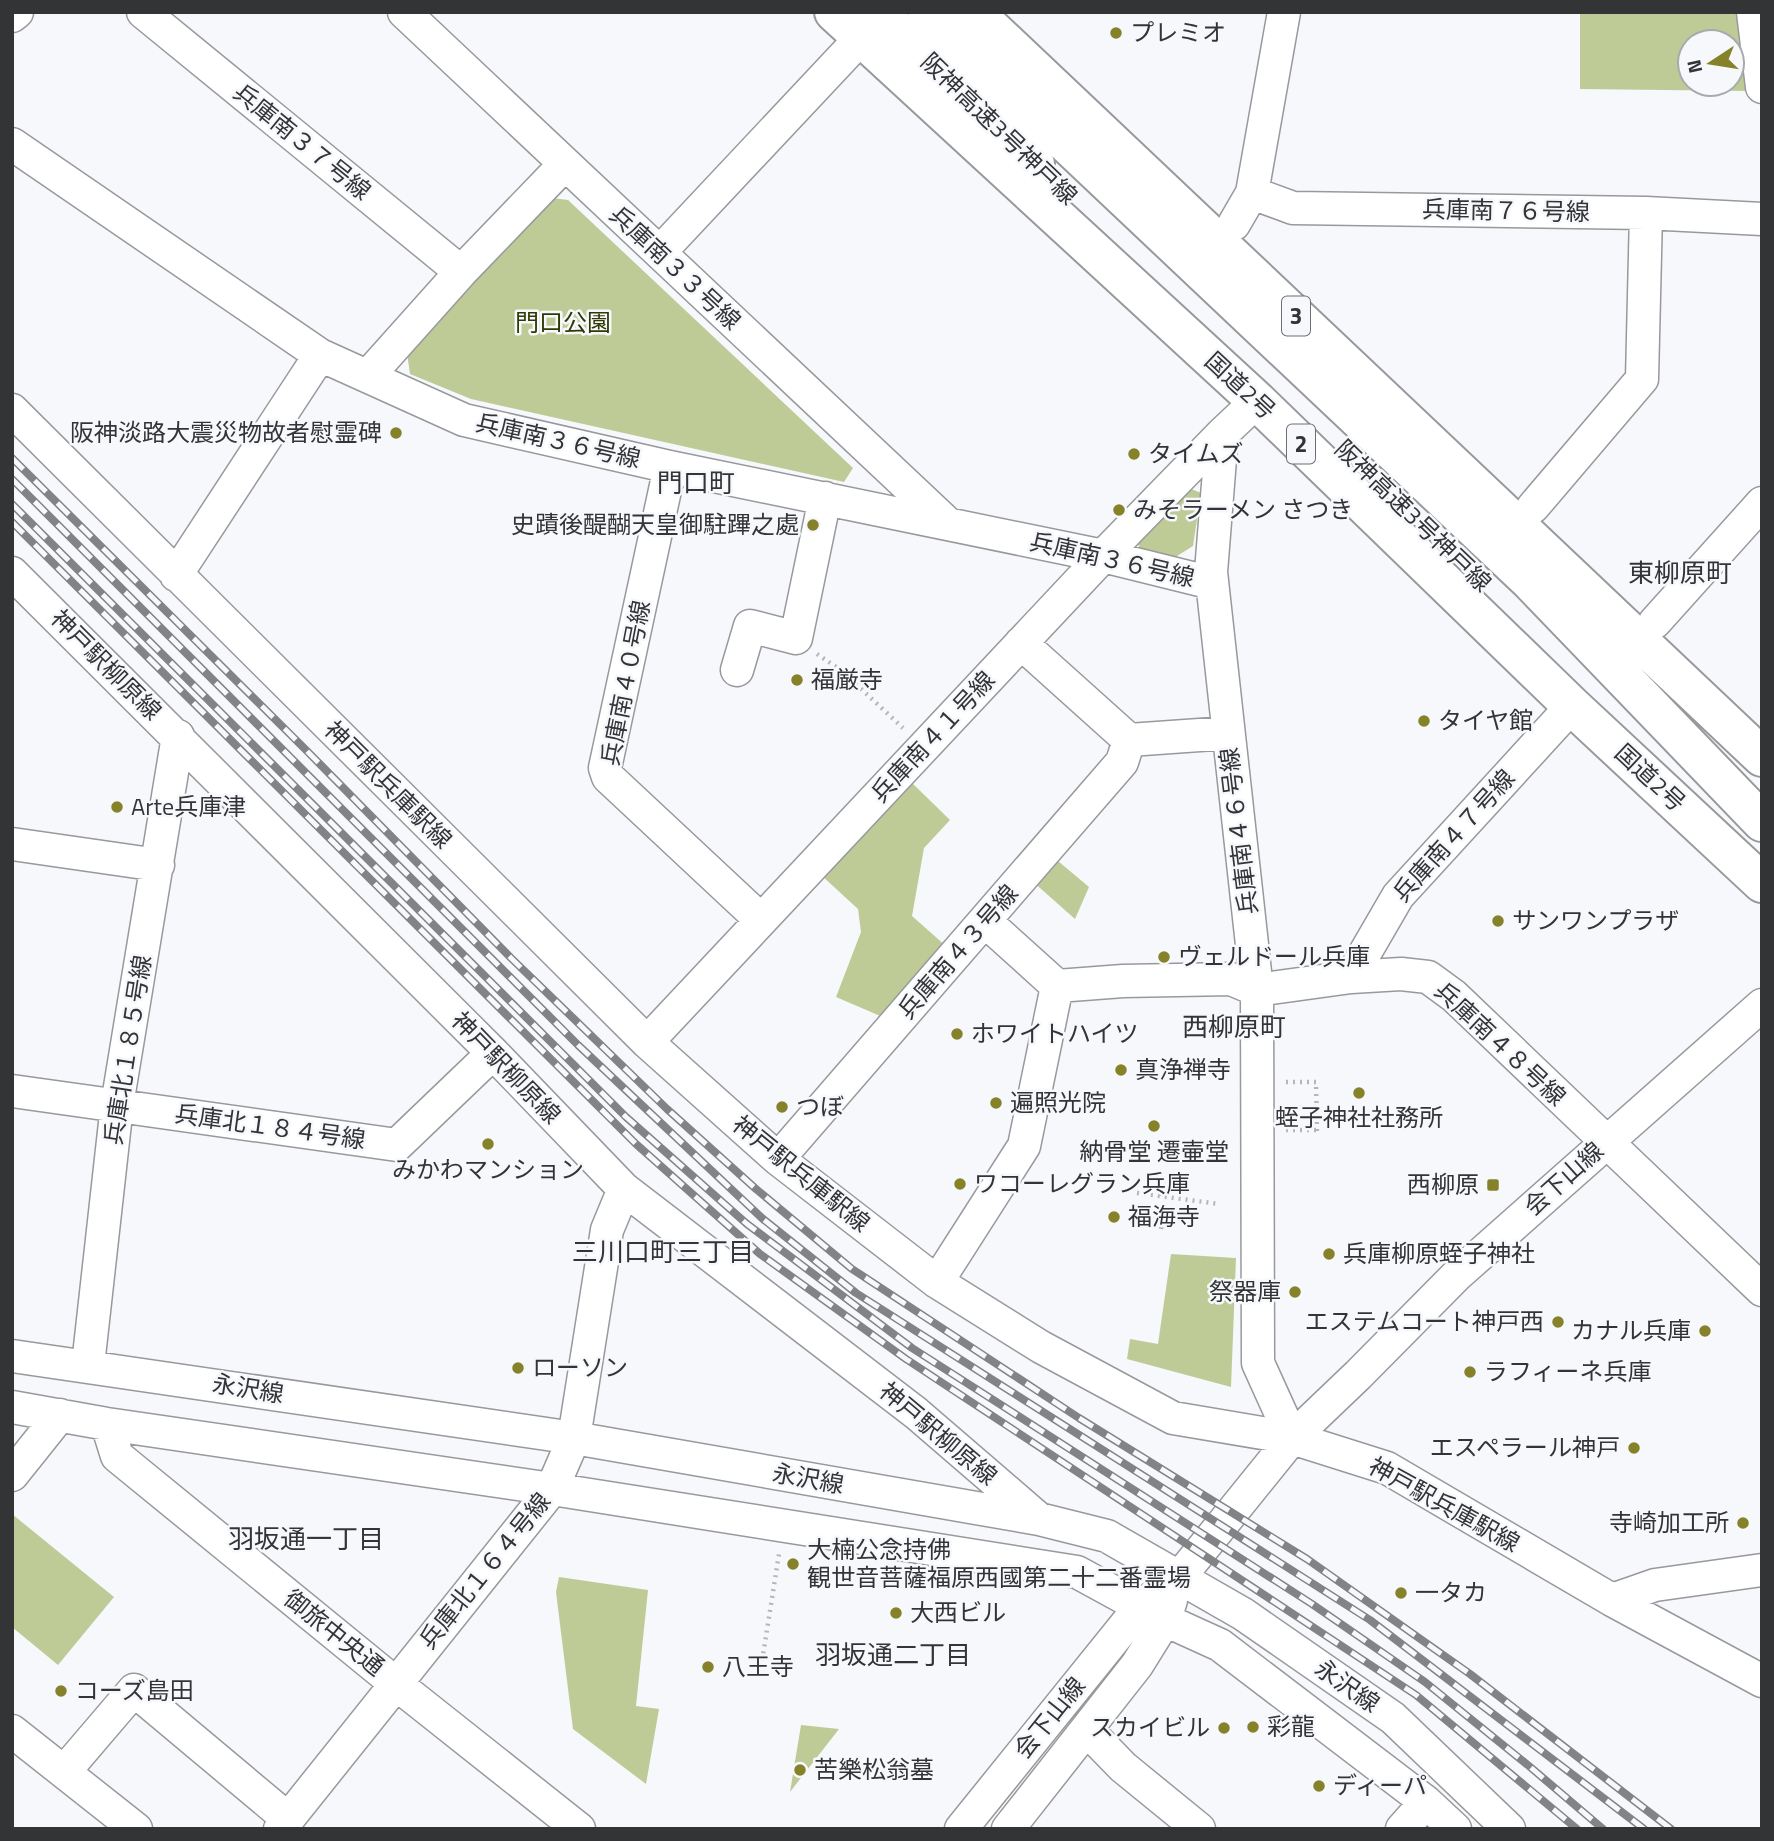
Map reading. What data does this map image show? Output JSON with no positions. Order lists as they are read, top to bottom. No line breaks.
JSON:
{"streets":{"highway":["阪神高速3号神戸線","3","国道2号","2"],"street":["兵庫南３７号線","兵庫南７６号線","兵庫南３３号線","兵庫南３６号線","神戸駅柳原線","兵庫南４０号線","兵庫南４１号線","神戸駅兵庫駅線","兵庫南４６号線","兵庫南４７号線","兵庫南４３号線","兵庫南４８号線","兵庫北１８５号線","兵庫北１８４号線","会下山線","永沢線","兵庫北１６４号線","御旅中央通"]},"crossings":[["阪神高速3号神戸線","国道2号"],["兵庫南３３号線","兵庫南３６号線"],["国道2号","兵庫南４７号線"],["兵庫南３６号線","兵庫南４０号線"],["兵庫南３６号線","兵庫南４１号線"],["兵庫南３６号線","兵庫南４６号線"],["神戸駅柳原線","兵庫北１８５号線"],["神戸駅柳原線","兵庫北１８４号線"],["神戸駅柳原線","永沢線"],["神戸駅柳原線","兵庫北１６４号線"],["兵庫南４０号線","兵庫南４１号線"],["兵庫南４１号線","神戸駅兵庫駅線"],["兵庫南４１号線","兵庫南４６号線"],["神戸駅兵庫駅線","兵庫南４６号線"],["神戸駅兵庫駅線","兵庫南４３号線"],["神戸駅兵庫駅線","会下山線"],["兵庫南４６号線","兵庫南４８号線"],["兵庫南４６号線","会下山線"],["兵庫南４７号線","兵庫南４８号線"],["兵庫南４８号線","会下山線"],["兵庫北１８５号線","兵庫北１８４号線"],["兵庫北１８５号線","永沢線"],["会下山線","永沢線"],["永沢線","兵庫北１６４号線"],["永沢線","御旅中央通"],["兵庫北１６４号線","御旅中央通"]],"districts":["門口町","東柳原町","西柳原町","三川口町三丁目","羽坂通一丁目","羽坂通二丁目"],"parks":["門口公園"],"places":{"other":["プレミオ","阪神淡路大震災物故者慰霊碑","タイムズ","みそラーメン さつき","史蹟後醍醐天皇御駐蹕之處","福厳寺","タイヤ館","Arte兵庫津","サンワンプラザ","ヴェルドール兵庫","ホワイトハイツ","真浄禅寺","蛭子神社社務所","遍照光院","つぼ","納骨堂 遷壷堂","みかわマンション","ワコーレグラン兵庫","福海寺","兵庫柳原蛭子神社","祭器庫","エステムコート神戸西","カナル兵庫","ローソン","ラフィーネ兵庫","エスペラール神戸","寺崎加工所","大楠公念持佛 観世音菩薩福原西國第二十二番霊場","一タカ","大西ビル","八王寺","コーズ島田","彩龍","スカイビル","苦樂松翁墓","ディーパ"],"transit":["西柳原"]},"north":"left"}
